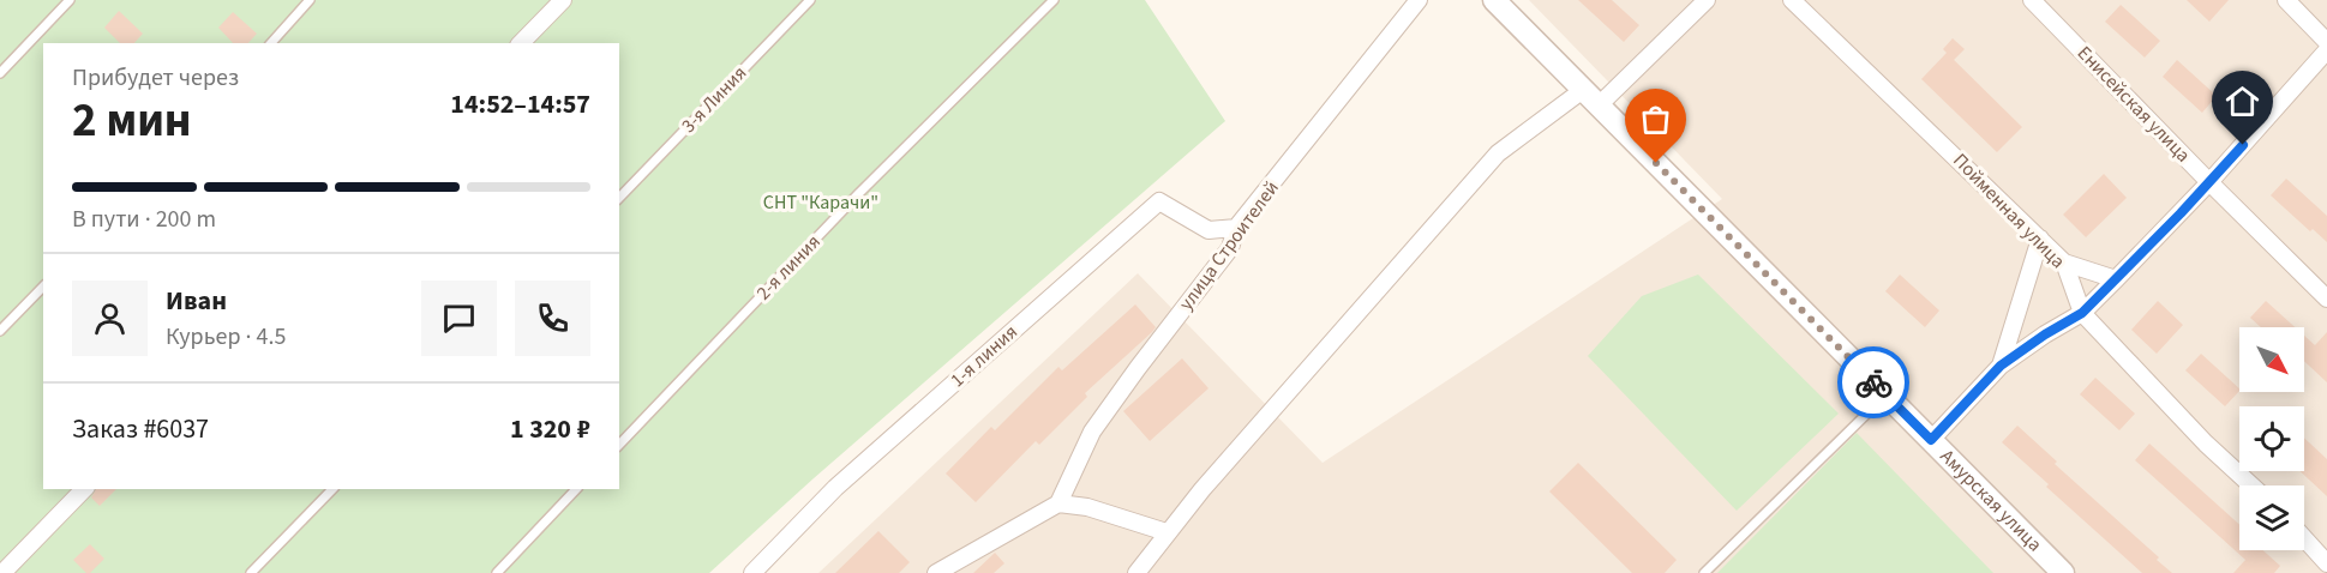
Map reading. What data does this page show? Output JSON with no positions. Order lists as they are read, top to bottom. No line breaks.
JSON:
{"streets":{"street":["Енисейская улица","Пойменная улица","улица Строителей","1-я линия","Амурская улица"],"lane":["3-я Линия","2-я линия"]},"crossings":[["улица Строителей","1-я линия"]],"parks":["СНТ \"Карачи\""],"north":"bottom right","page":{"heading":["2 мин","Прибудет через","14:52–14:57"],"panel":["Иван","Курьер · 4.5","Заказ #6037","1 320 ₽"],"bar":"В пути · 200 m"}}
